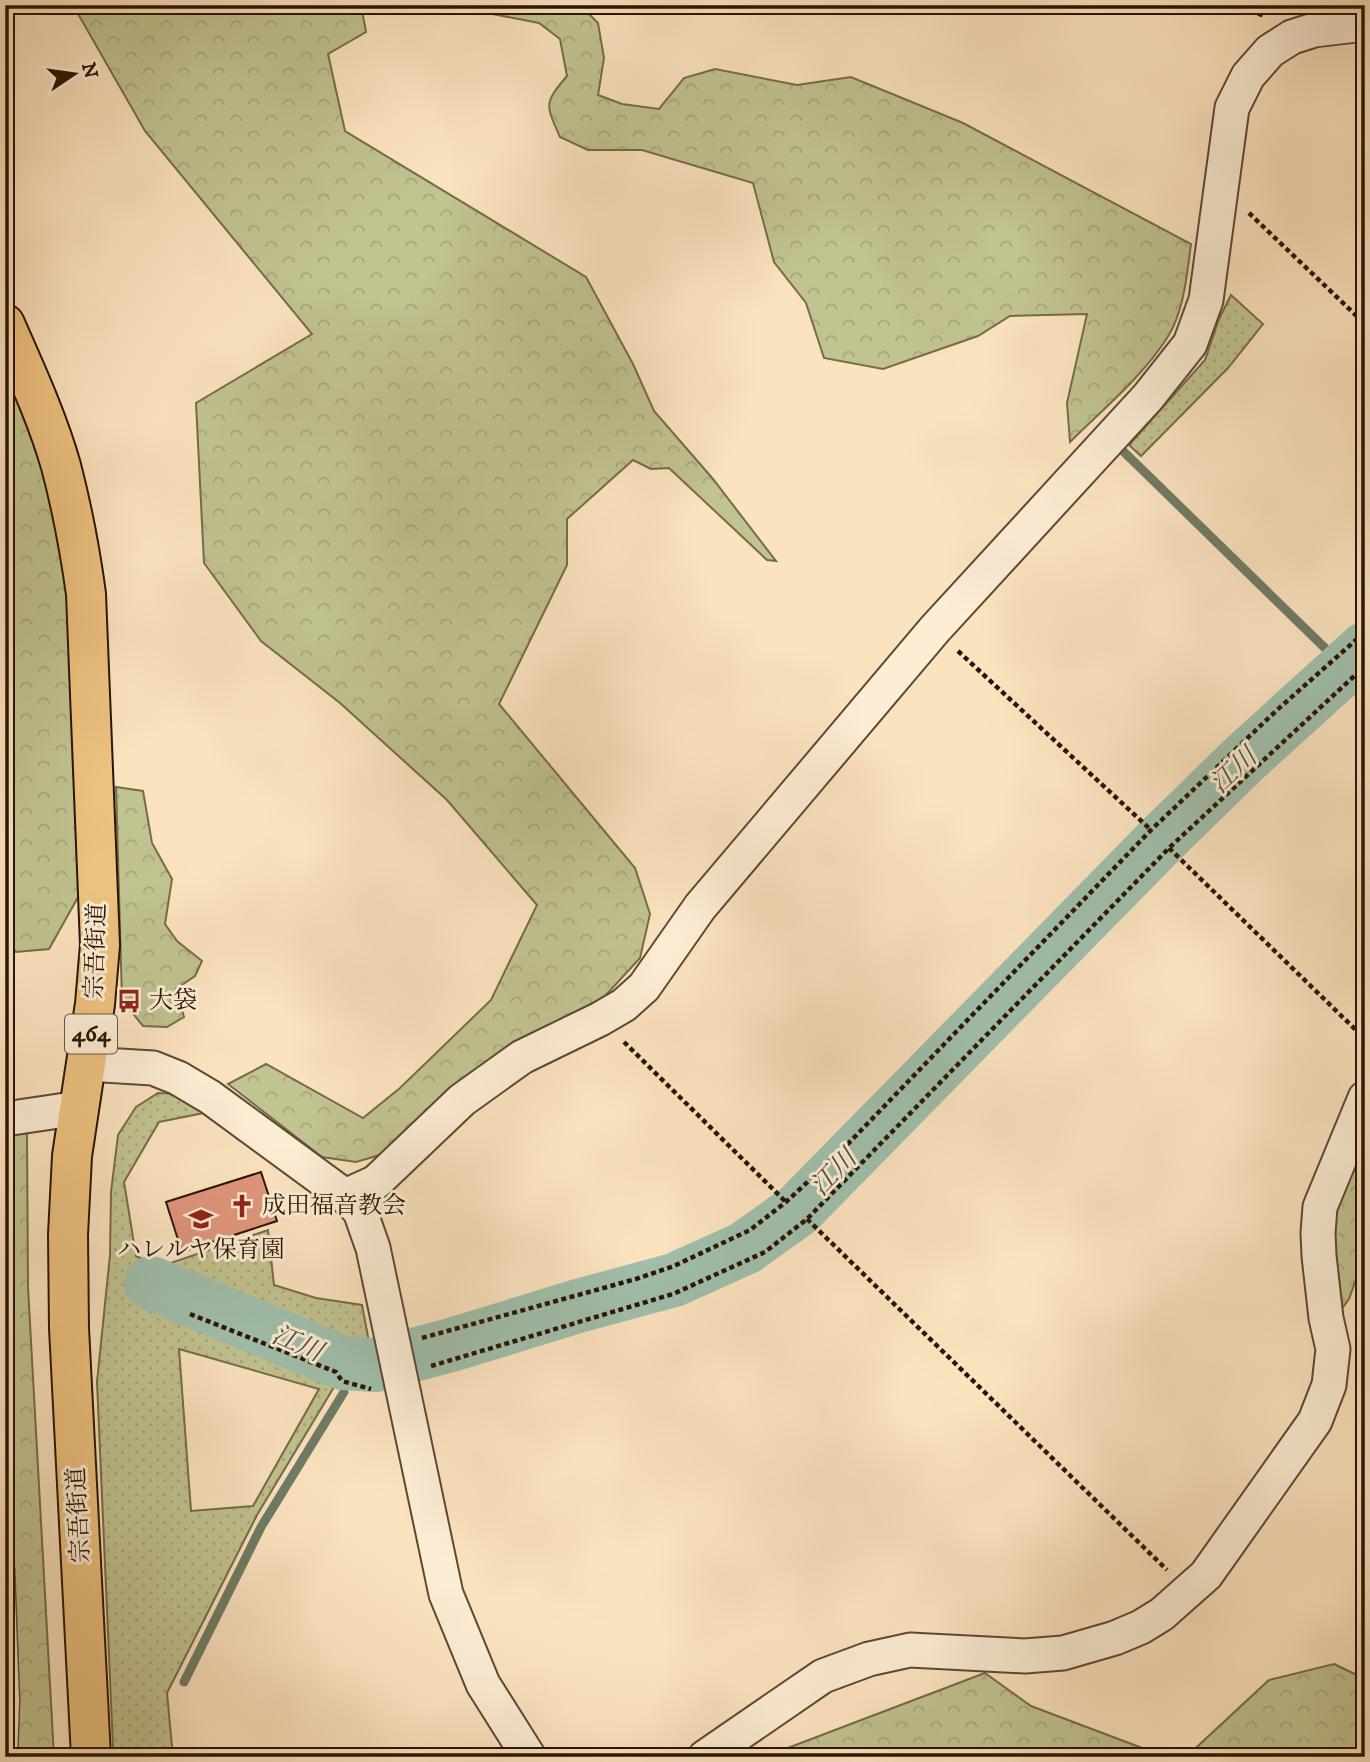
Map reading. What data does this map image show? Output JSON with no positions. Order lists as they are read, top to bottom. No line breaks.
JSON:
{"streets":{"highway":["宗吾街道","464"]},"water":["江川"],"places":{"bus stop":["大袋"],"church":["成田福音教会"],"school or university":["ハレルヤ保育園"]},"north":"right"}
